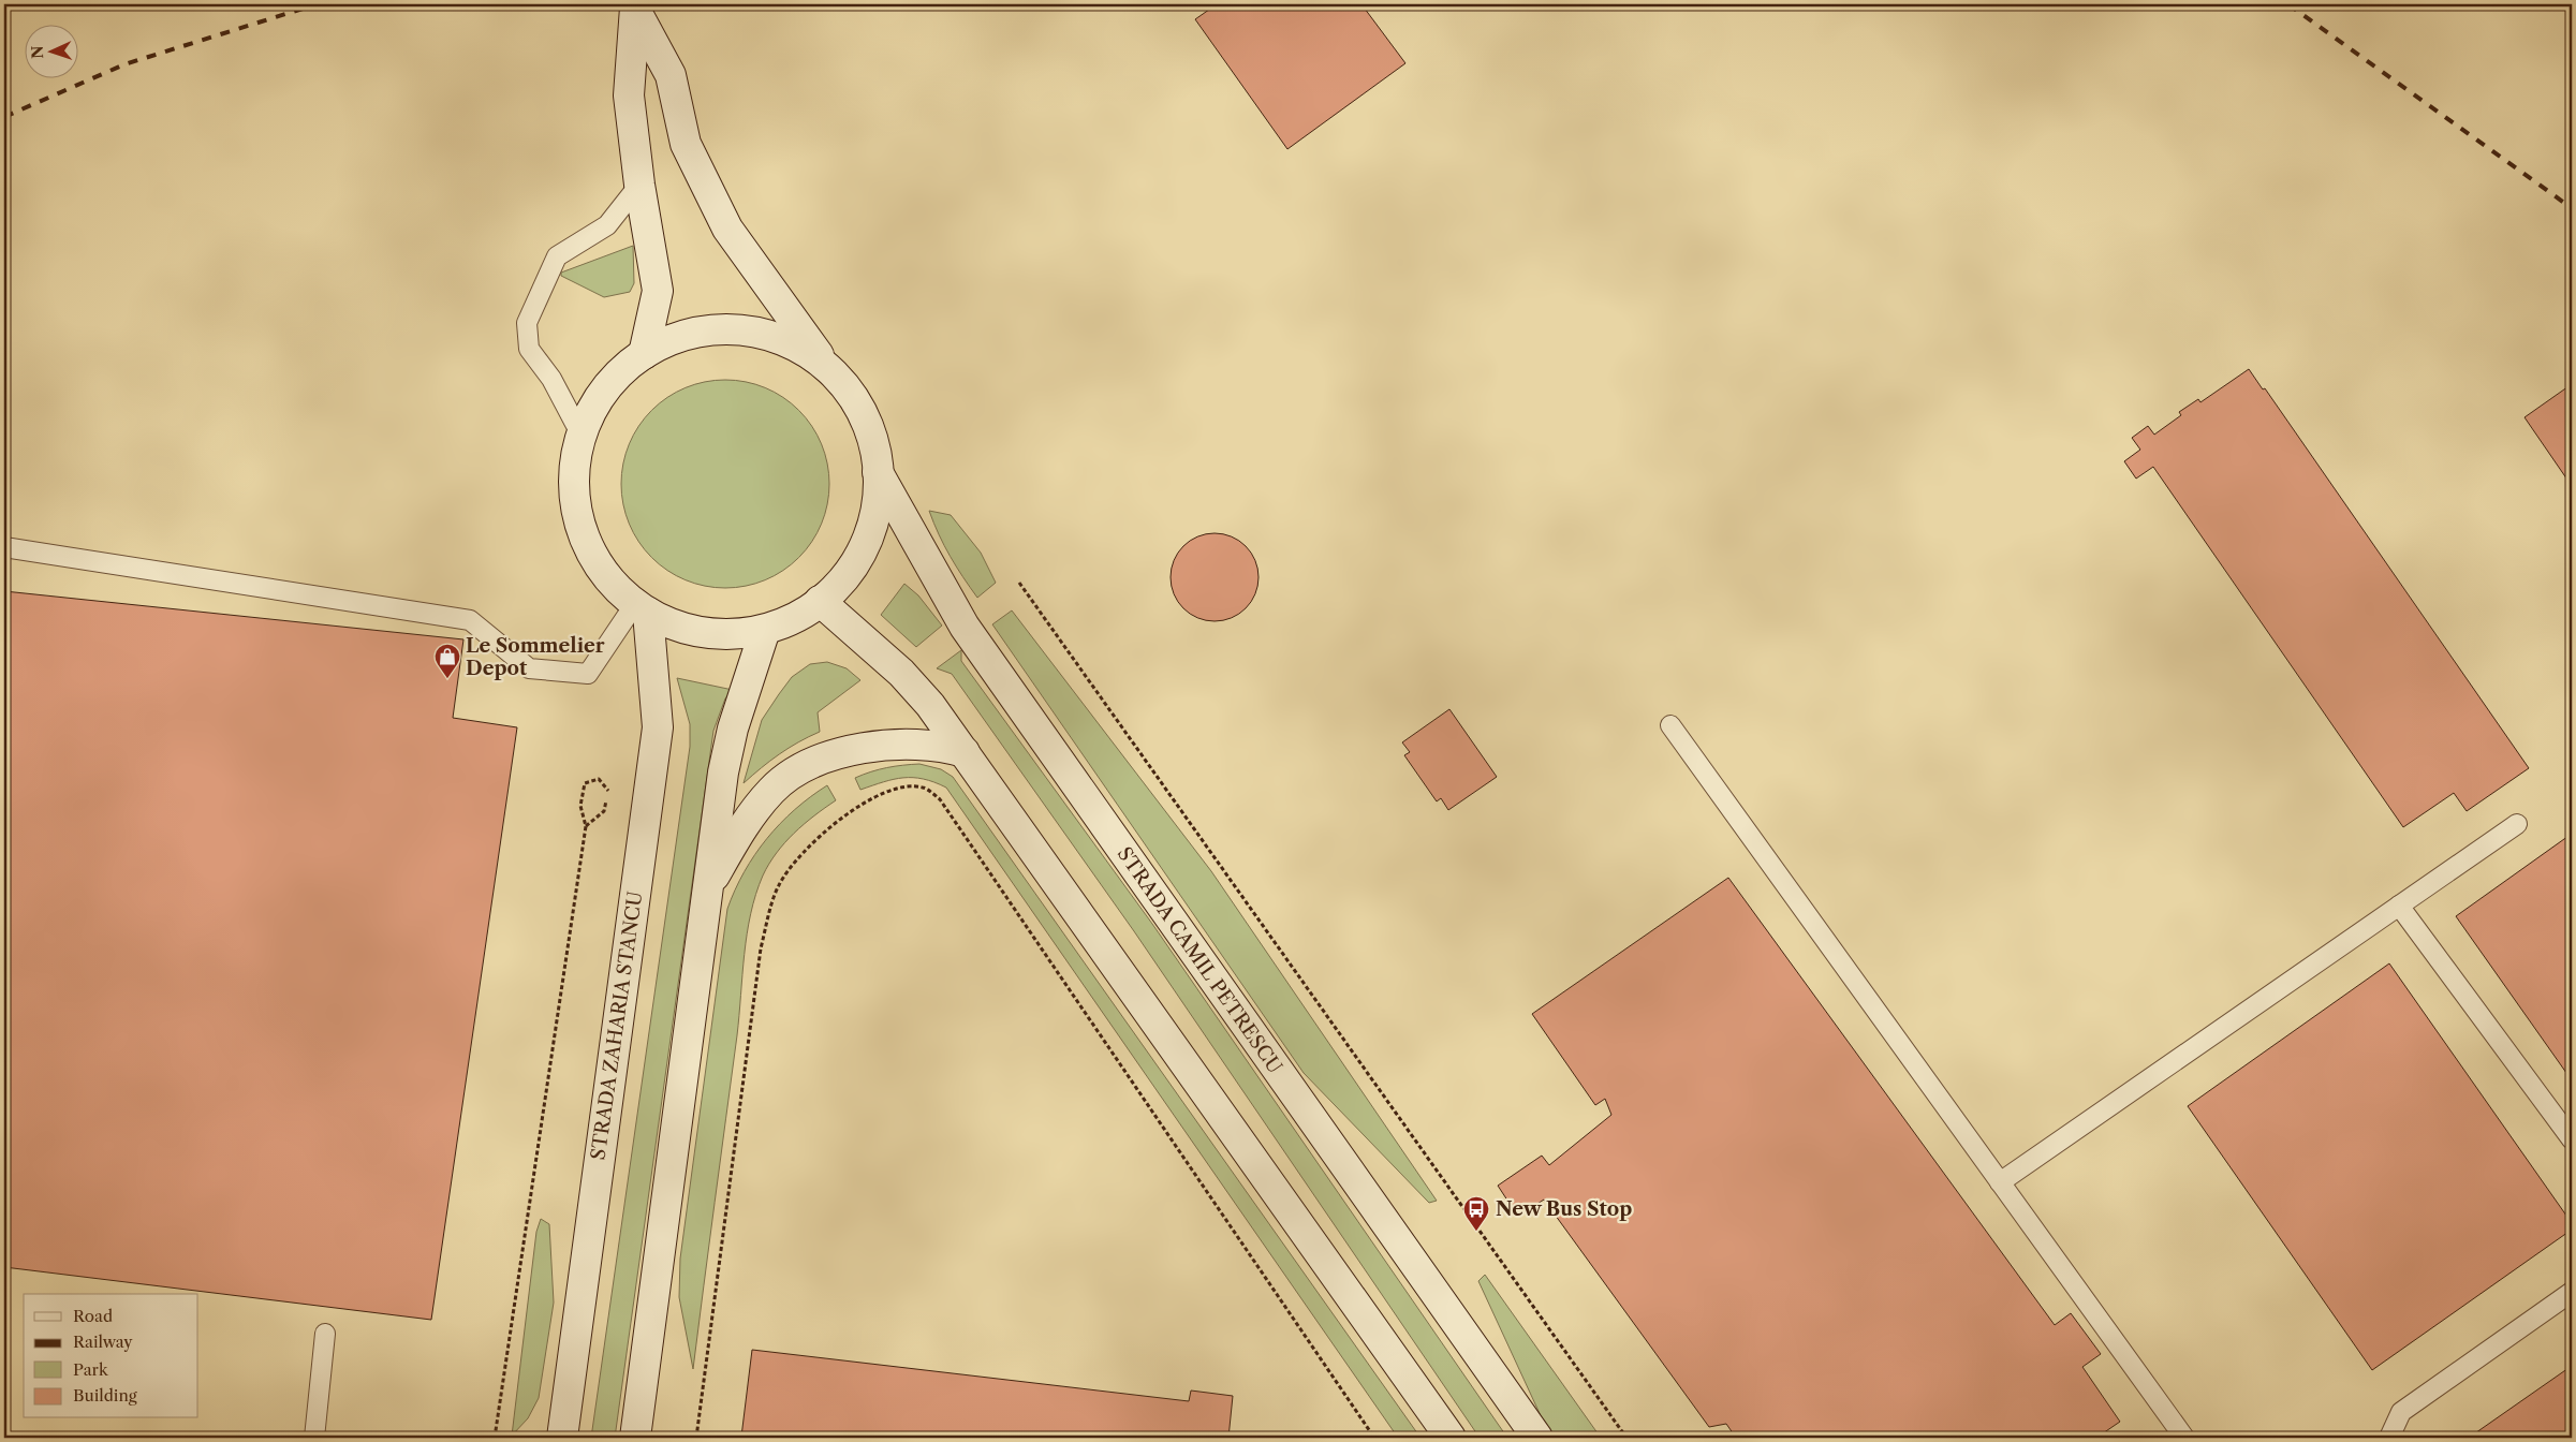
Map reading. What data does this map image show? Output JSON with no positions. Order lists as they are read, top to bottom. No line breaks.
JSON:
{"streets":{"main road":["STRADA CAMIL PETRESCU","STRADA ZAHARIA STANCU"]},"places":{"shop":["Le Sommelier Depot"],"bus stop":["New Bus Stop"]},"legend":["Road","Railway","Park","Building"],"north":"left"}
